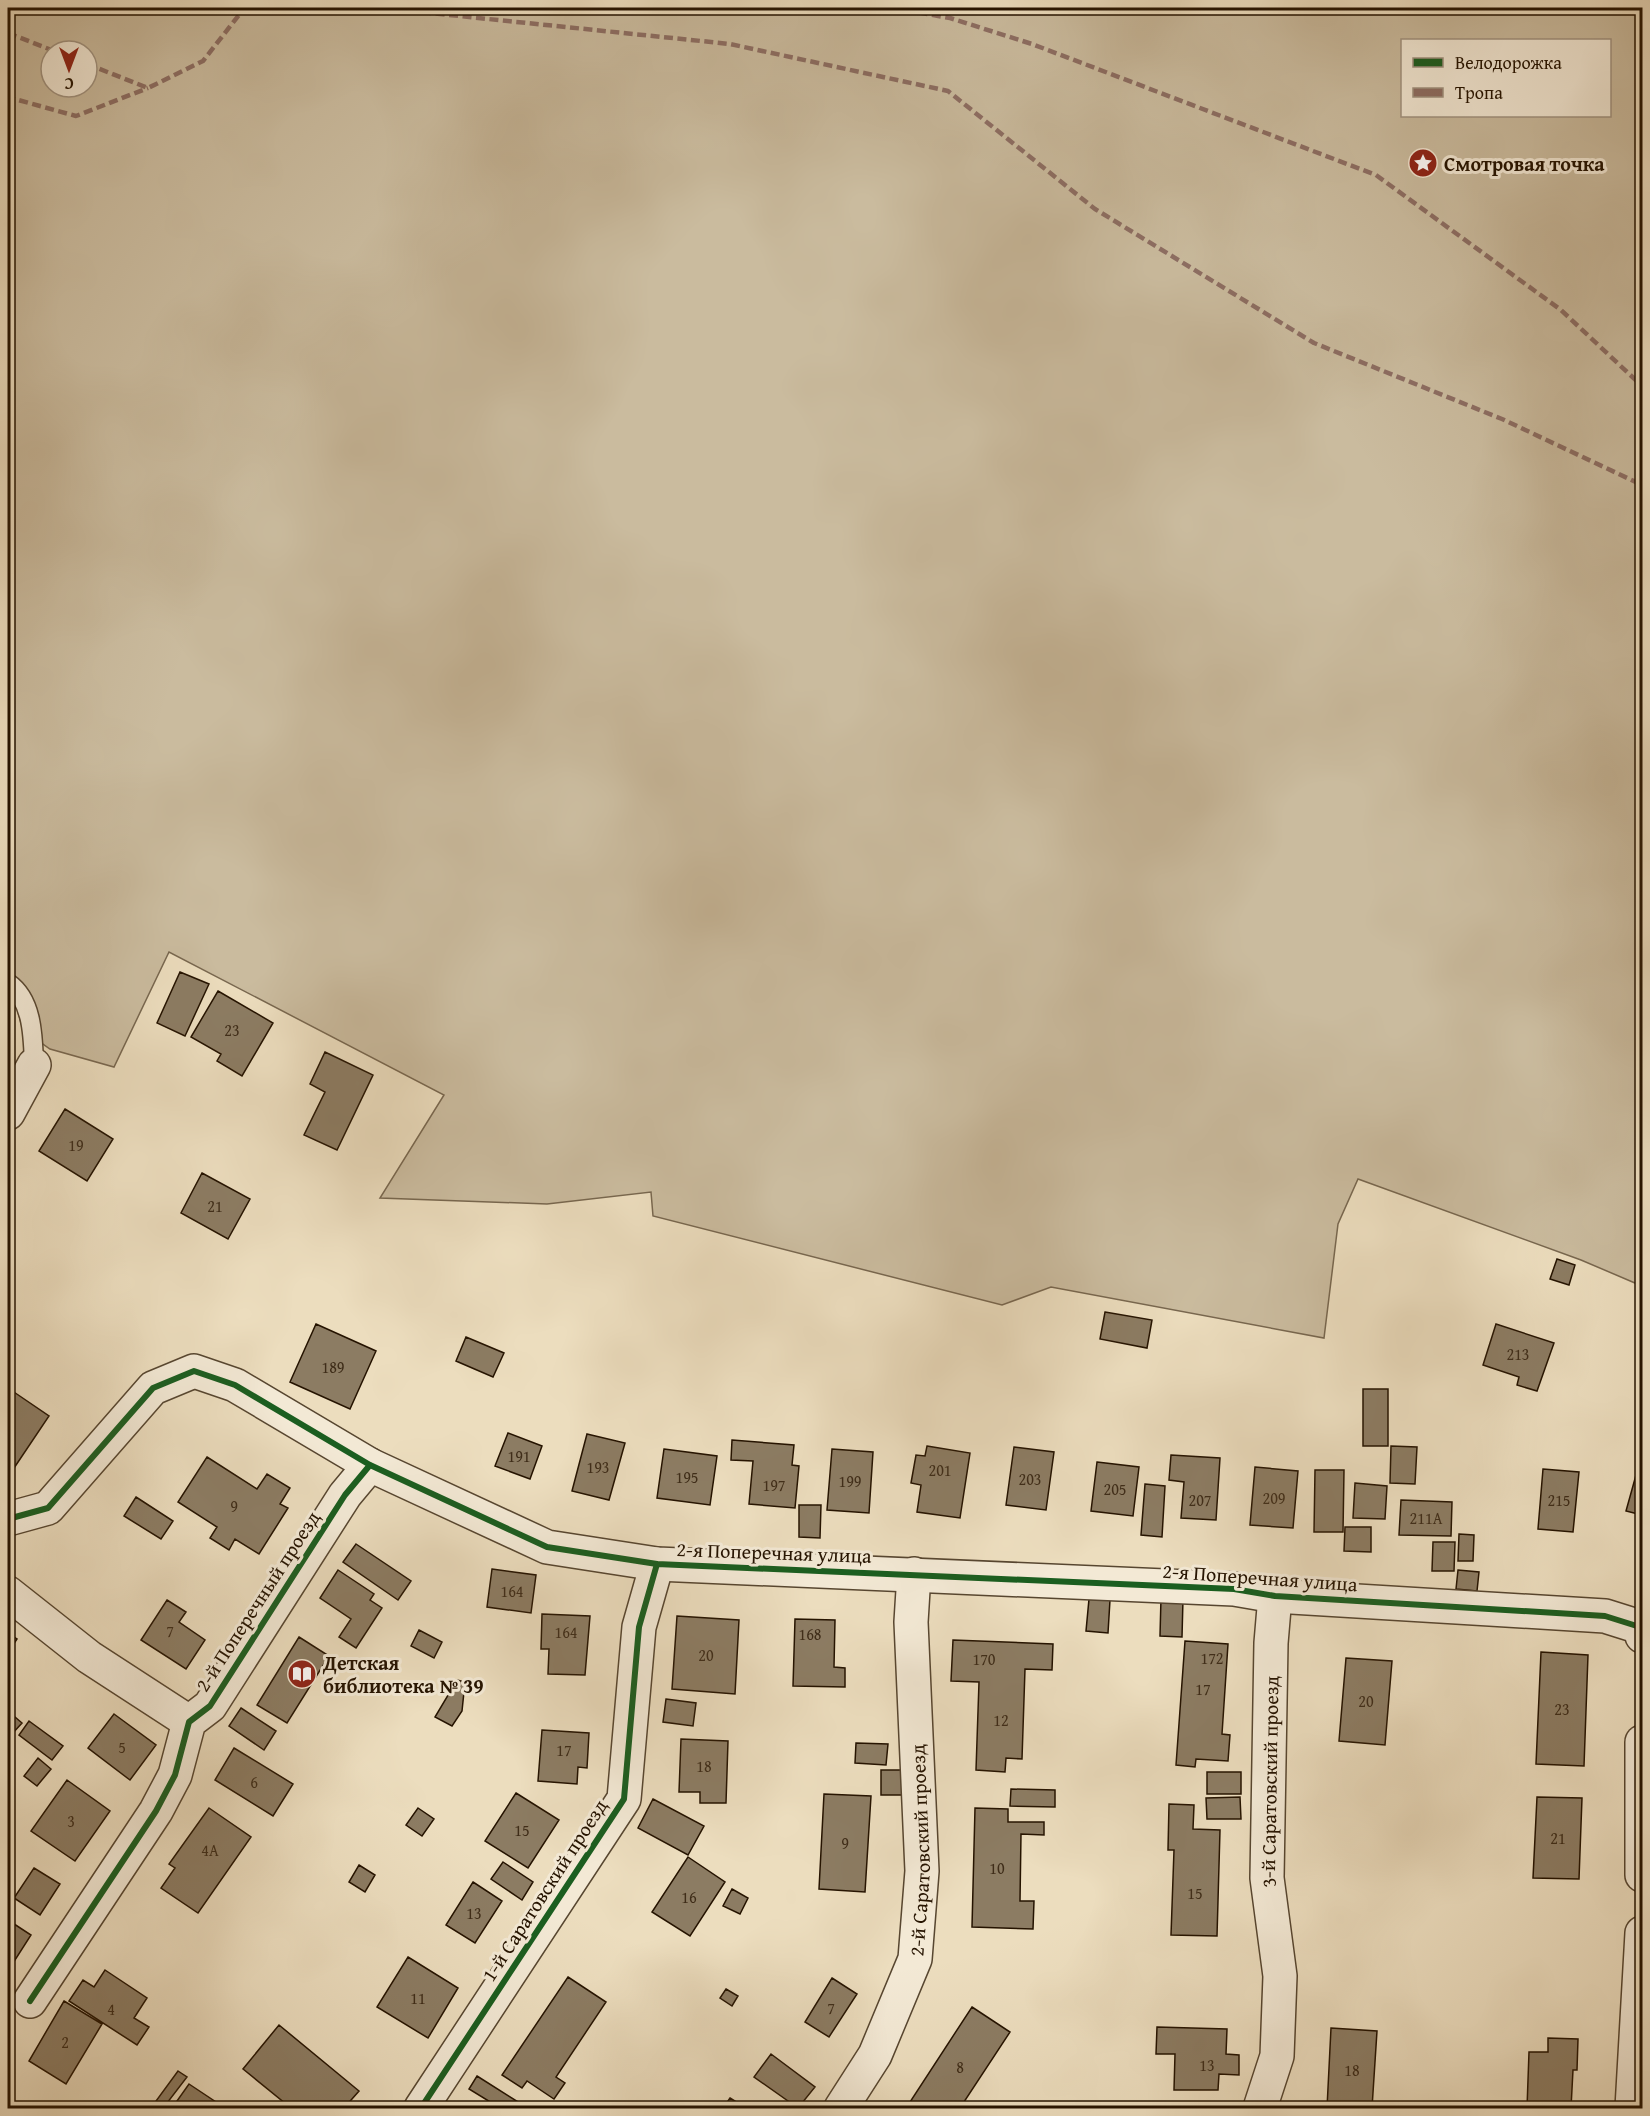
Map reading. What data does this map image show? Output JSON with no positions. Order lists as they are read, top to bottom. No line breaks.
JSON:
{"streets":{"street":["2-я Поперечная улица","2-й Поперечный проезд","3-й Саратовский проезд","2-й Саратовский проезд","1-й Саратовский проезд"]},"crossings":[["2-я Поперечная улица","2-й Поперечный проезд"],["2-я Поперечная улица","3-й Саратовский проезд"],["2-я Поперечная улица","2-й Саратовский проезд"],["2-я Поперечная улица","1-й Саратовский проезд"]],"places":{"place":["Смотровая точка"],"library":["Детская библиотека № 39"]},"house_numbers":["23","19","21","213","189","191","193","201","195","203","199","197","205","209","207","215","9","211А","164","7","164","168","20","172","170","17","20","23","12","5","17","18","6","3","15","21","9","4А","10","15","16","13","11","7","4","2","13","8","18"],"legend":["Велодорожка","Тропа"],"north":"bottom"}
